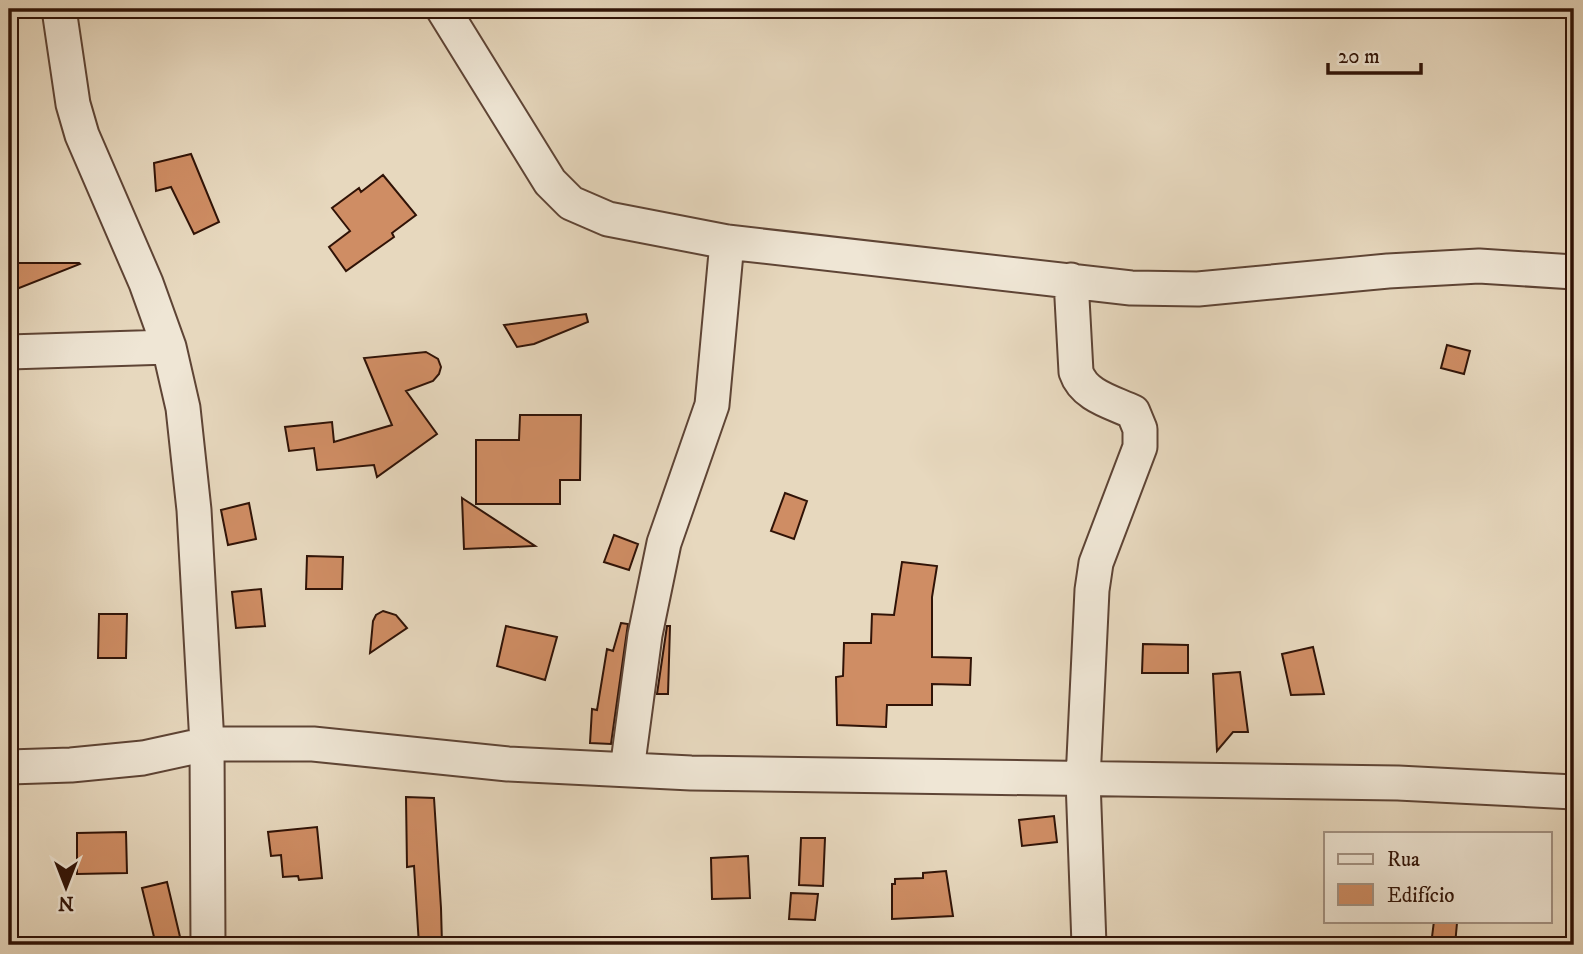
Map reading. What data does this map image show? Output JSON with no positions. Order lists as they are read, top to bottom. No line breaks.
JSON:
{"legend":["Rua","Edifício"],"scale_bar":"20 m","north":"bottom"}
